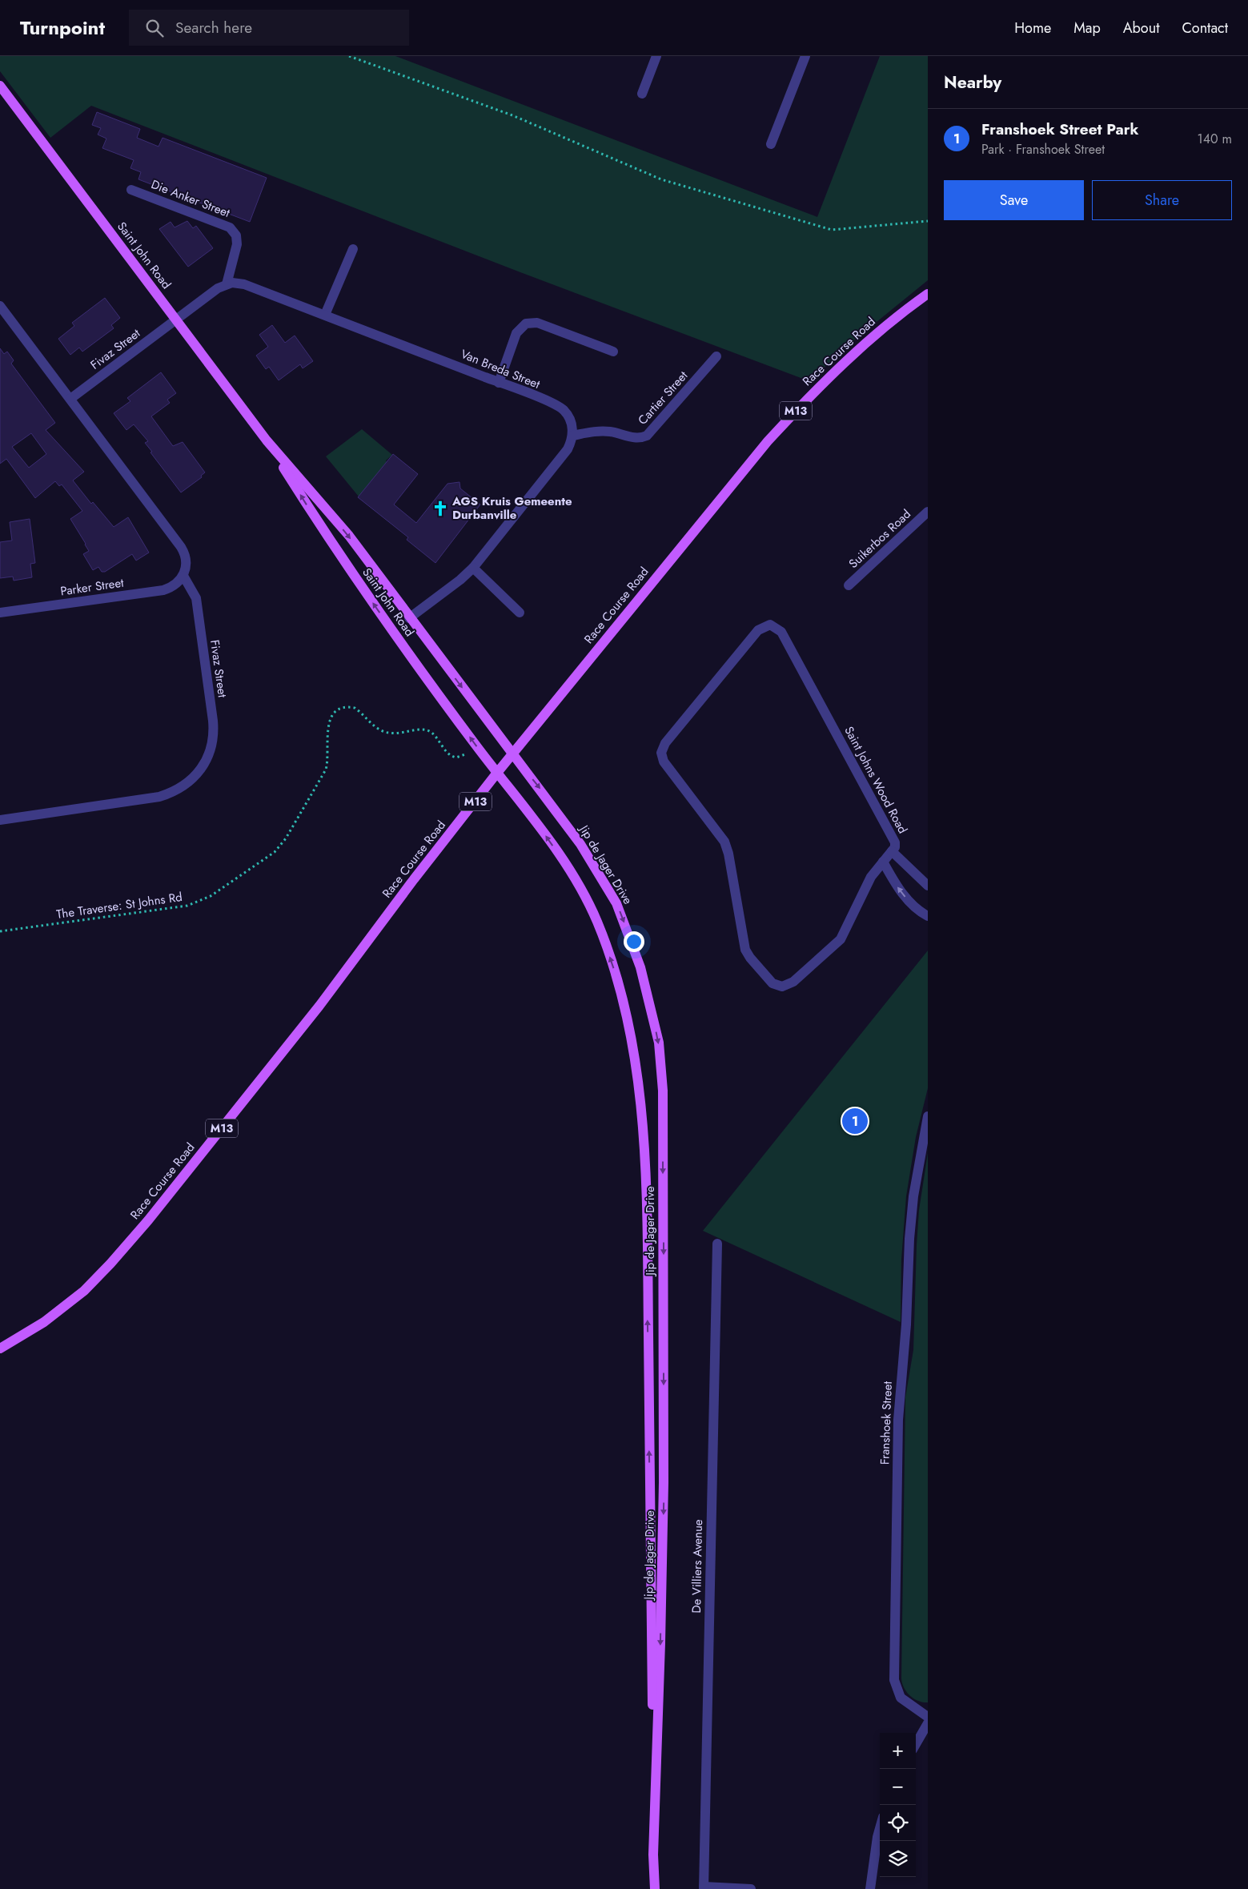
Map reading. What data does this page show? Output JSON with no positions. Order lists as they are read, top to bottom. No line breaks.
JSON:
{"streets":{"main road":["Saint John Road","Race Course Road","M13","Jip de Jager Drive"],"street":["Die Anker Street","Fivaz Street","Van Breda Street","Cartier Street","Suikerbos Road","Parker Street","Saint Johns Wood Road","Franshoek Street","De Villiers Avenue"],"path":["The Traverse: St Johns Rd"]},"crossings":[["Die Anker Street","Van Breda Street"],["Saint John Road","Fivaz Street"],["Saint John Road","Race Course Road"],["Saint John Road","Jip de Jager Drive"],["Fivaz Street","Parker Street"],["Race Course Road","Jip de Jager Drive"],["Van Breda Street","Cartier Street"]],"places":{"church":["AGS Kruis Gemeente Durbanville"]},"page":{"header":"Turnpoint","search":"Search here","nav":["Home","Map","About","Contact"],"heading":"Nearby","list":[{"mark":"1","name":"Franshoek Street Park","note":"Park · Franshoek Street","value":"140 m"}],"buttons":["Save","Share"],"pins":"1","map_buttons":["+","−"]}}
